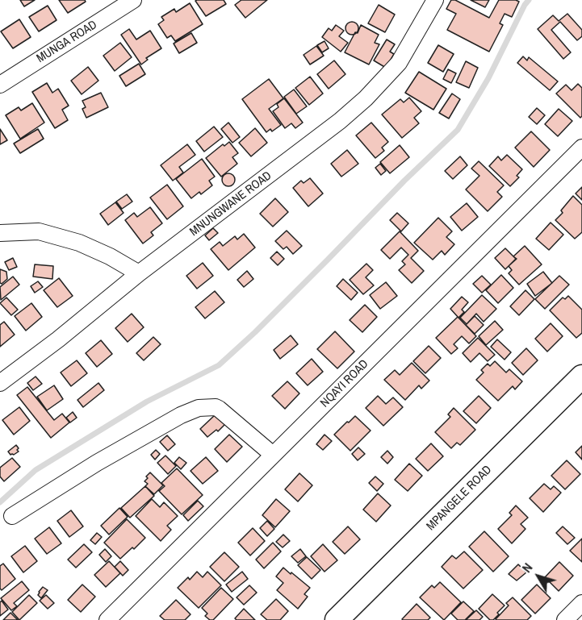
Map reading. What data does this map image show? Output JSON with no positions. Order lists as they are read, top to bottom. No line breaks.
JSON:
{"streets":{"street":["MUNGA ROAD","MNUNGWANE ROAD","NQAYI ROAD","MPANGELE ROAD"]},"north":"top left"}
